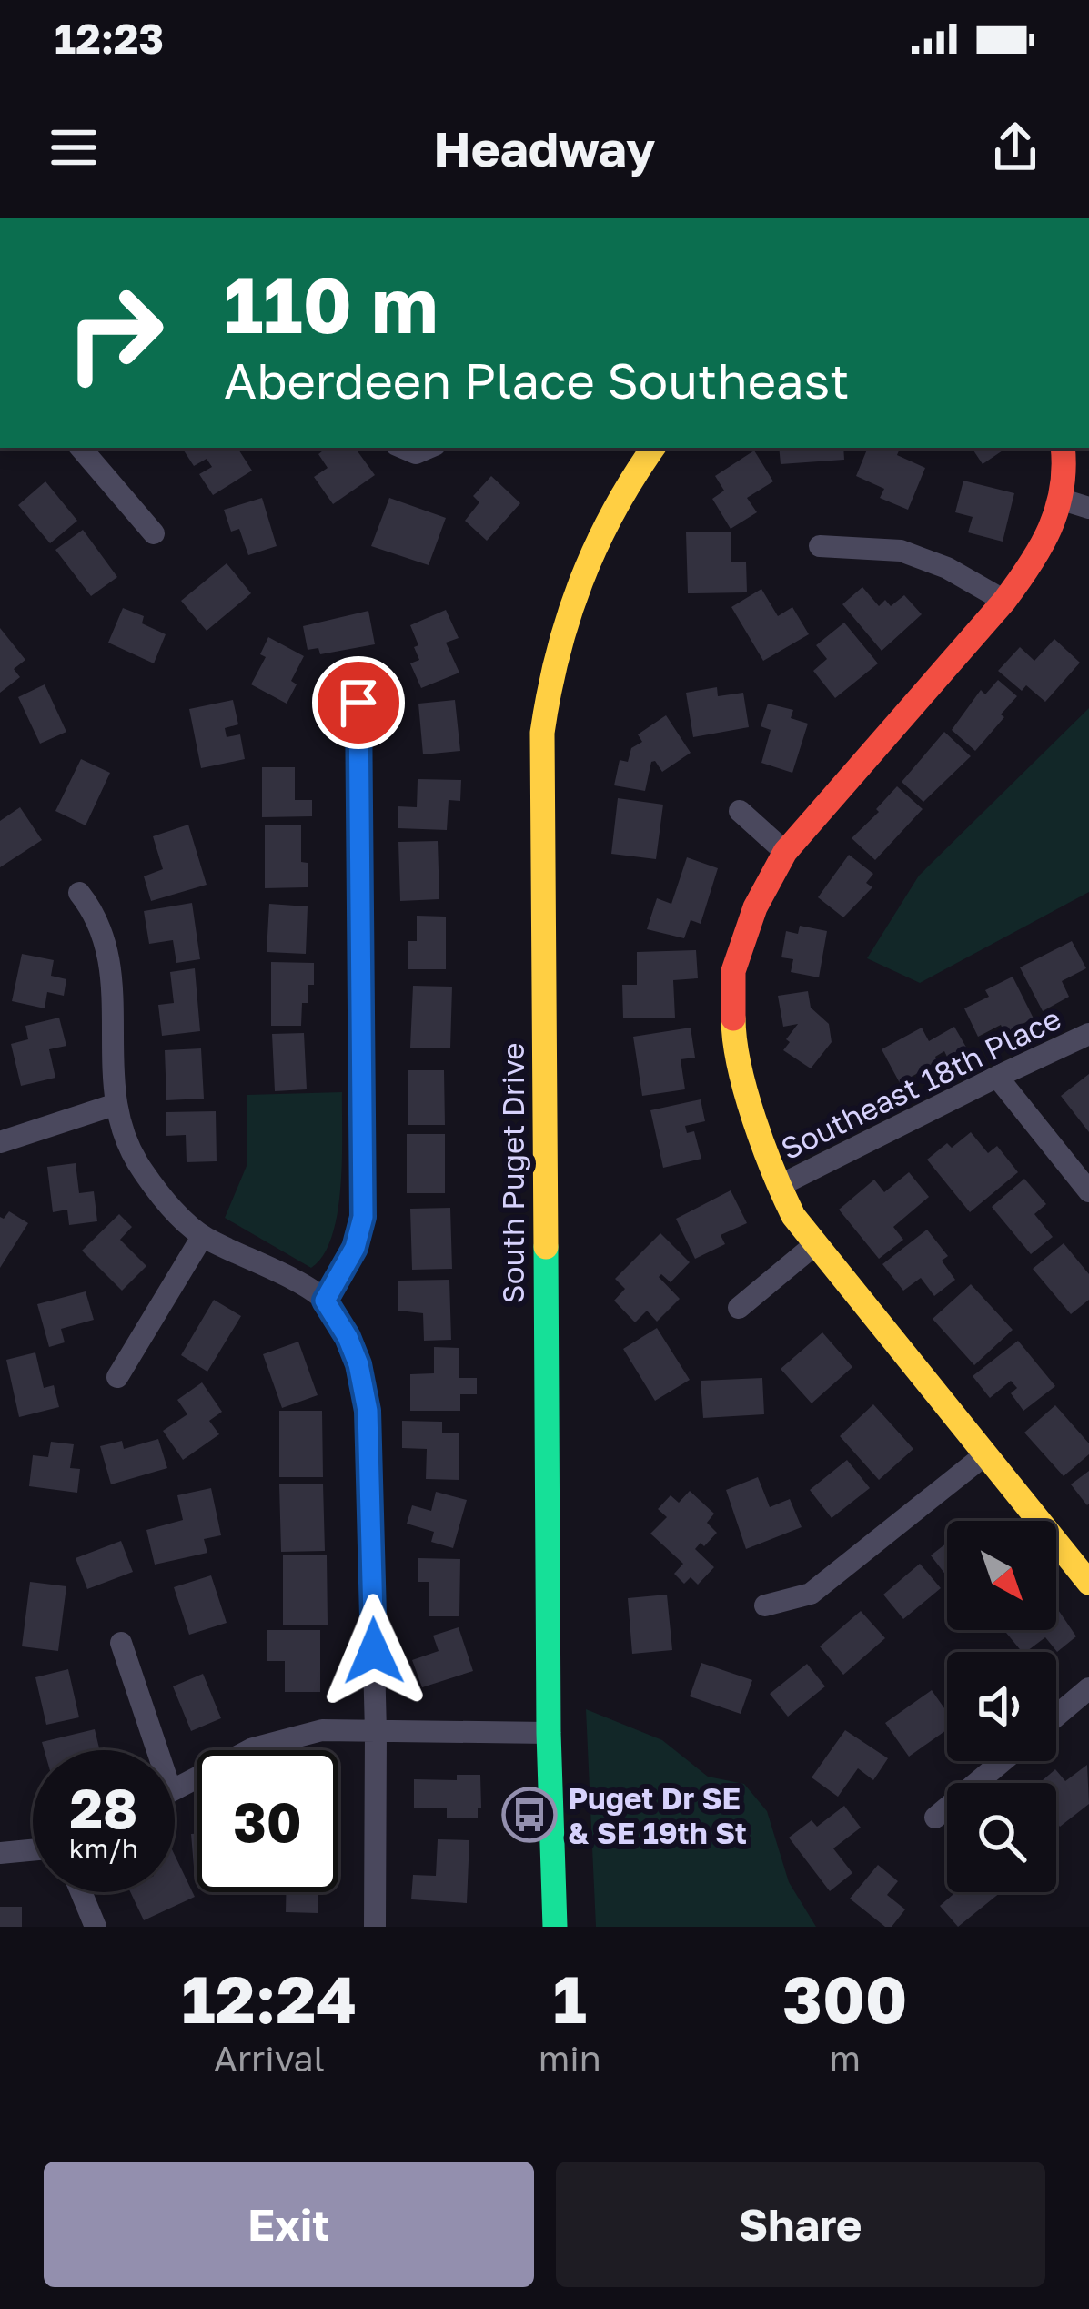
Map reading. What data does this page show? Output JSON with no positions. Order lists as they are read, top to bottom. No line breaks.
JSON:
{"streets":{"street":["Southeast 18th Place","South Puget Drive"]},"places":{"bus stop":["Puget Dr SE & SE 19th St"]},"north":"bottom right","page":{"status":"12:23","header":"Headway","turn":["110 m","Aberdeen Place Southeast"],"speed":"28 km/h","limit":"30","eta":["12:24","Arrival","1","min","300","m"],"buttons":["Exit","Share"]}}
